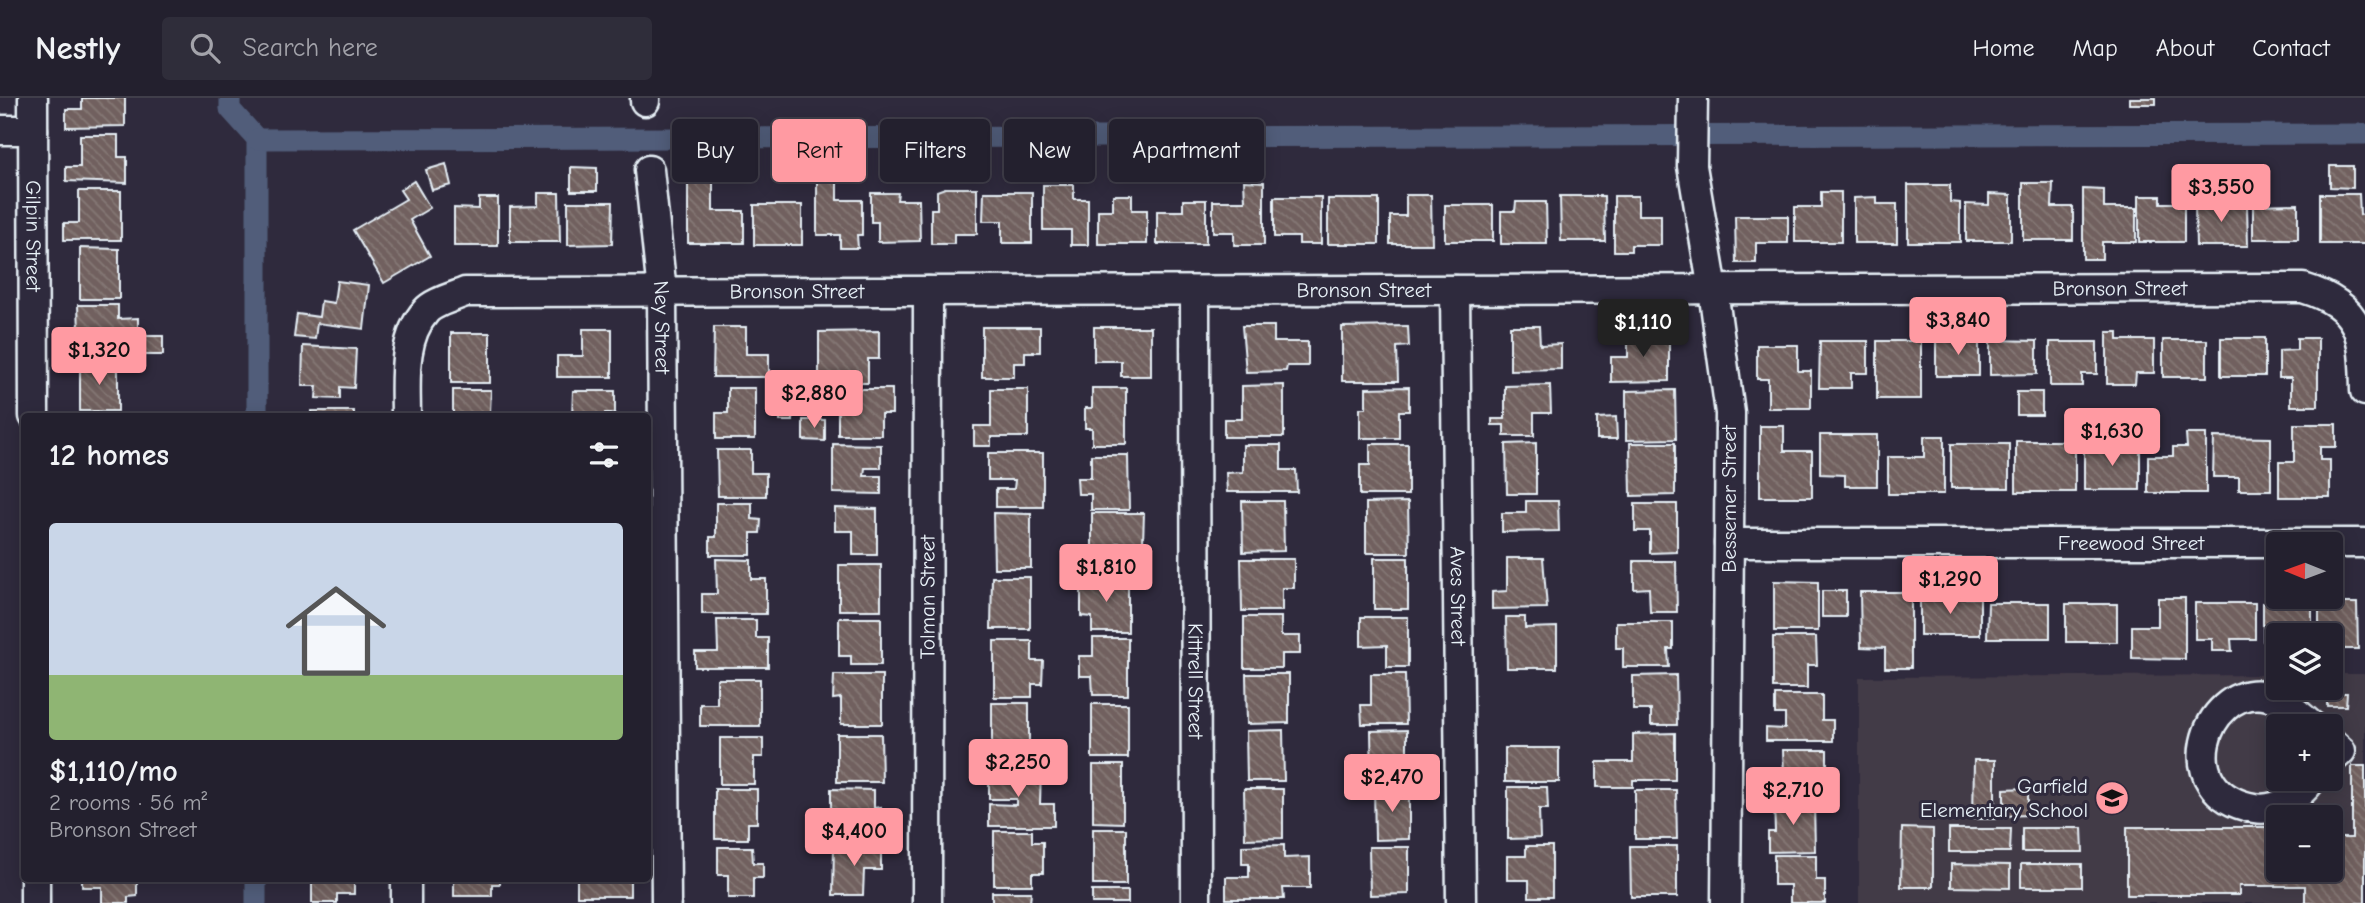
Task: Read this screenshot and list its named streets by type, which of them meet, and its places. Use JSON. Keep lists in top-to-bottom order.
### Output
{
  "streets": {
    "street": [
      "Gilpin Street",
      "Bronson Street",
      "Ney Street",
      "Bessemer Street",
      "Freewood Street",
      "Tolman Street",
      "Aves Street",
      "Kittrell Street"
    ]
  },
  "crossings": [
    ["Bronson Street", "Ney Street"],
    ["Bronson Street", "Bessemer Street"],
    ["Bronson Street", "Tolman Street"],
    ["Bronson Street", "Aves Street"],
    ["Bronson Street", "Kittrell Street"],
    ["Bessemer Street", "Freewood Street"]
  ],
  "places": {
    "school or university": ["Garfield Elementary School"]
  },
  "north": "left",
  "page": {
    "header": "Nestly",
    "search": "Search here",
    "nav": [
      "Home",
      "Map",
      "About",
      "Contact"
    ],
    "chip": [
      "Buy",
      "Rent",
      "Filters",
      "New",
      "Apartment"
    ],
    "price": [
      "$3,550",
      "$3,840",
      "$1,110",
      "$1,320",
      "$2,880",
      "$1,630",
      "$1,810",
      "$1,290",
      "$2,250",
      "$2,470",
      "$2,710",
      "$4,400"
    ],
    "heading": "12 homes",
    "list": [
      {
        "name": "$1,110/mo",
        "note": "2 rooms · 56 m² · Bronson Street"
      }
    ],
    "map_buttons": ["+", "−"]
  }
}
